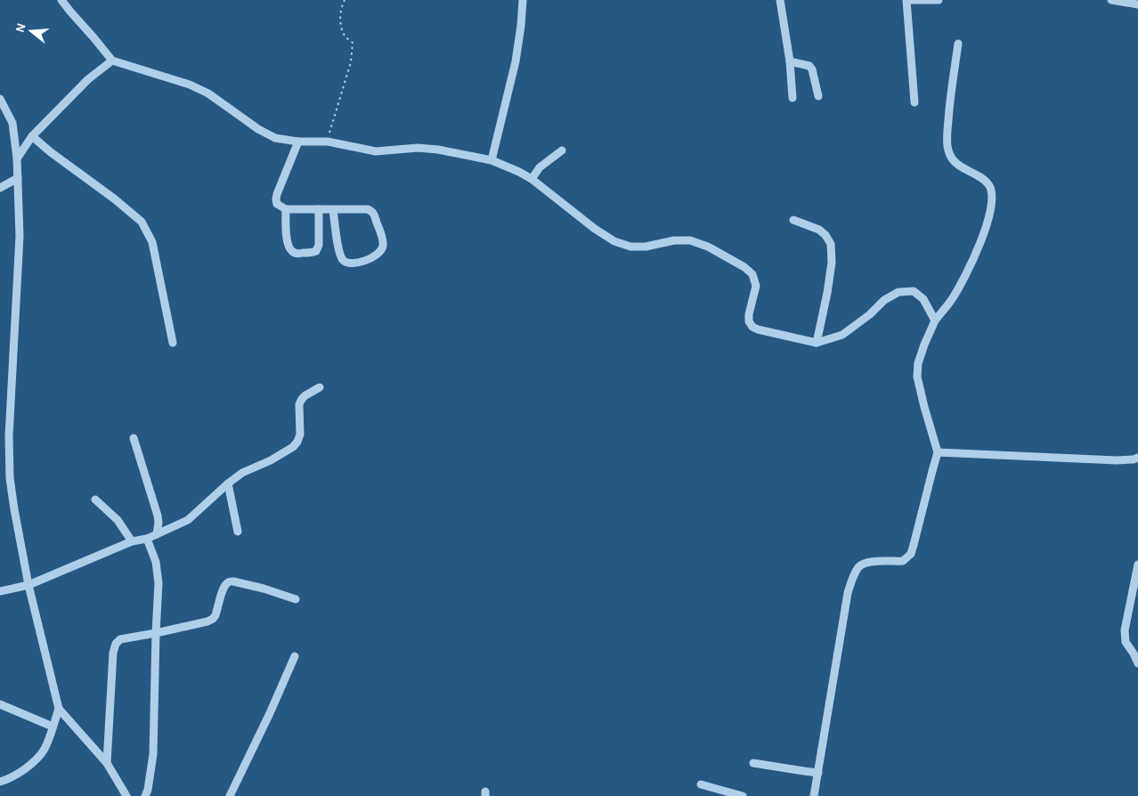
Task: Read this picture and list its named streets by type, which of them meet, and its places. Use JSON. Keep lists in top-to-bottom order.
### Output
{
  "north": "left"
}
